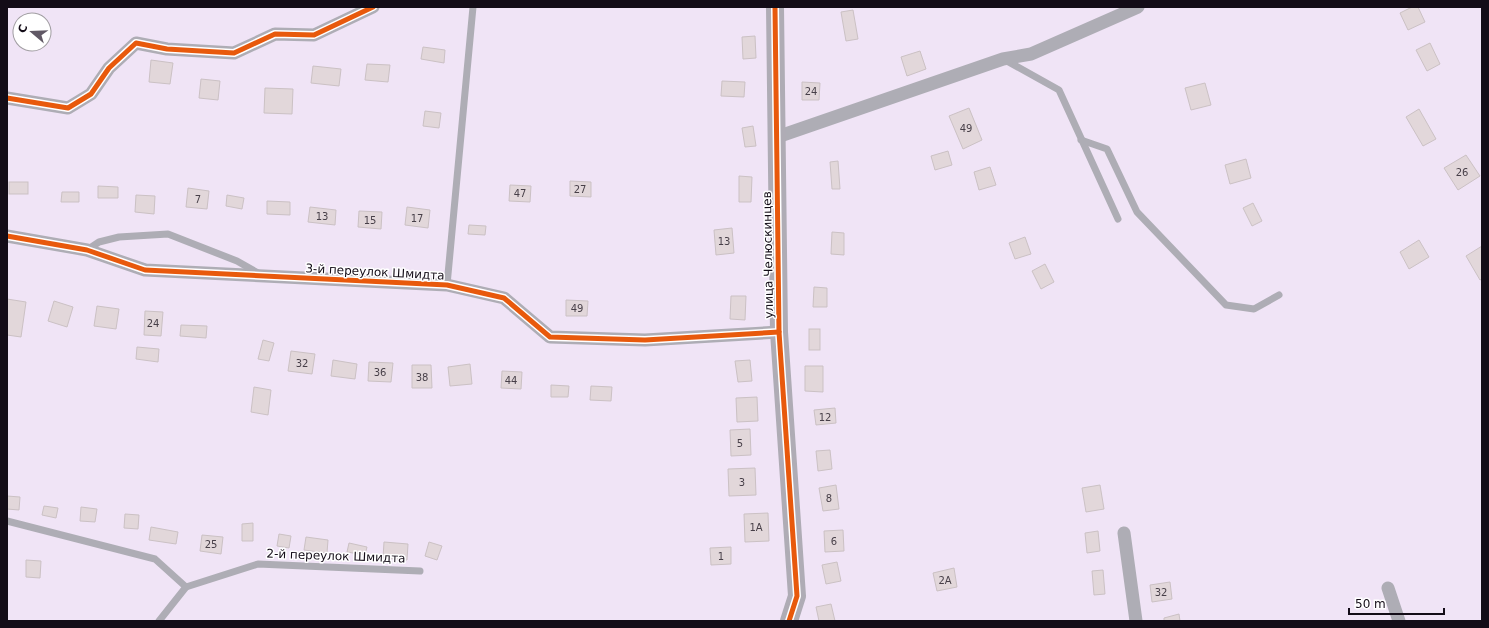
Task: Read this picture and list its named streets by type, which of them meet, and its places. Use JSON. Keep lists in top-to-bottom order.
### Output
{
  "streets": {
    "street": ["улица Челюскинцев", "3-й переулок Шмидта"],
    "lane": ["2-й переулок Шмидта"]
  },
  "crossings": [
    ["улица Челюскинцев", "3-й переулок Шмидта"]
  ],
  "house_numbers": [
    "24",
    "49",
    "26",
    "27",
    "47",
    "7",
    "13",
    "17",
    "15",
    "13",
    "49",
    "24",
    "32",
    "36",
    "38",
    "44",
    "12",
    "5",
    "3",
    "8",
    "1А",
    "6",
    "25",
    "1",
    "2А",
    "32"
  ],
  "scale_bar": "50 m",
  "north": "left"
}
